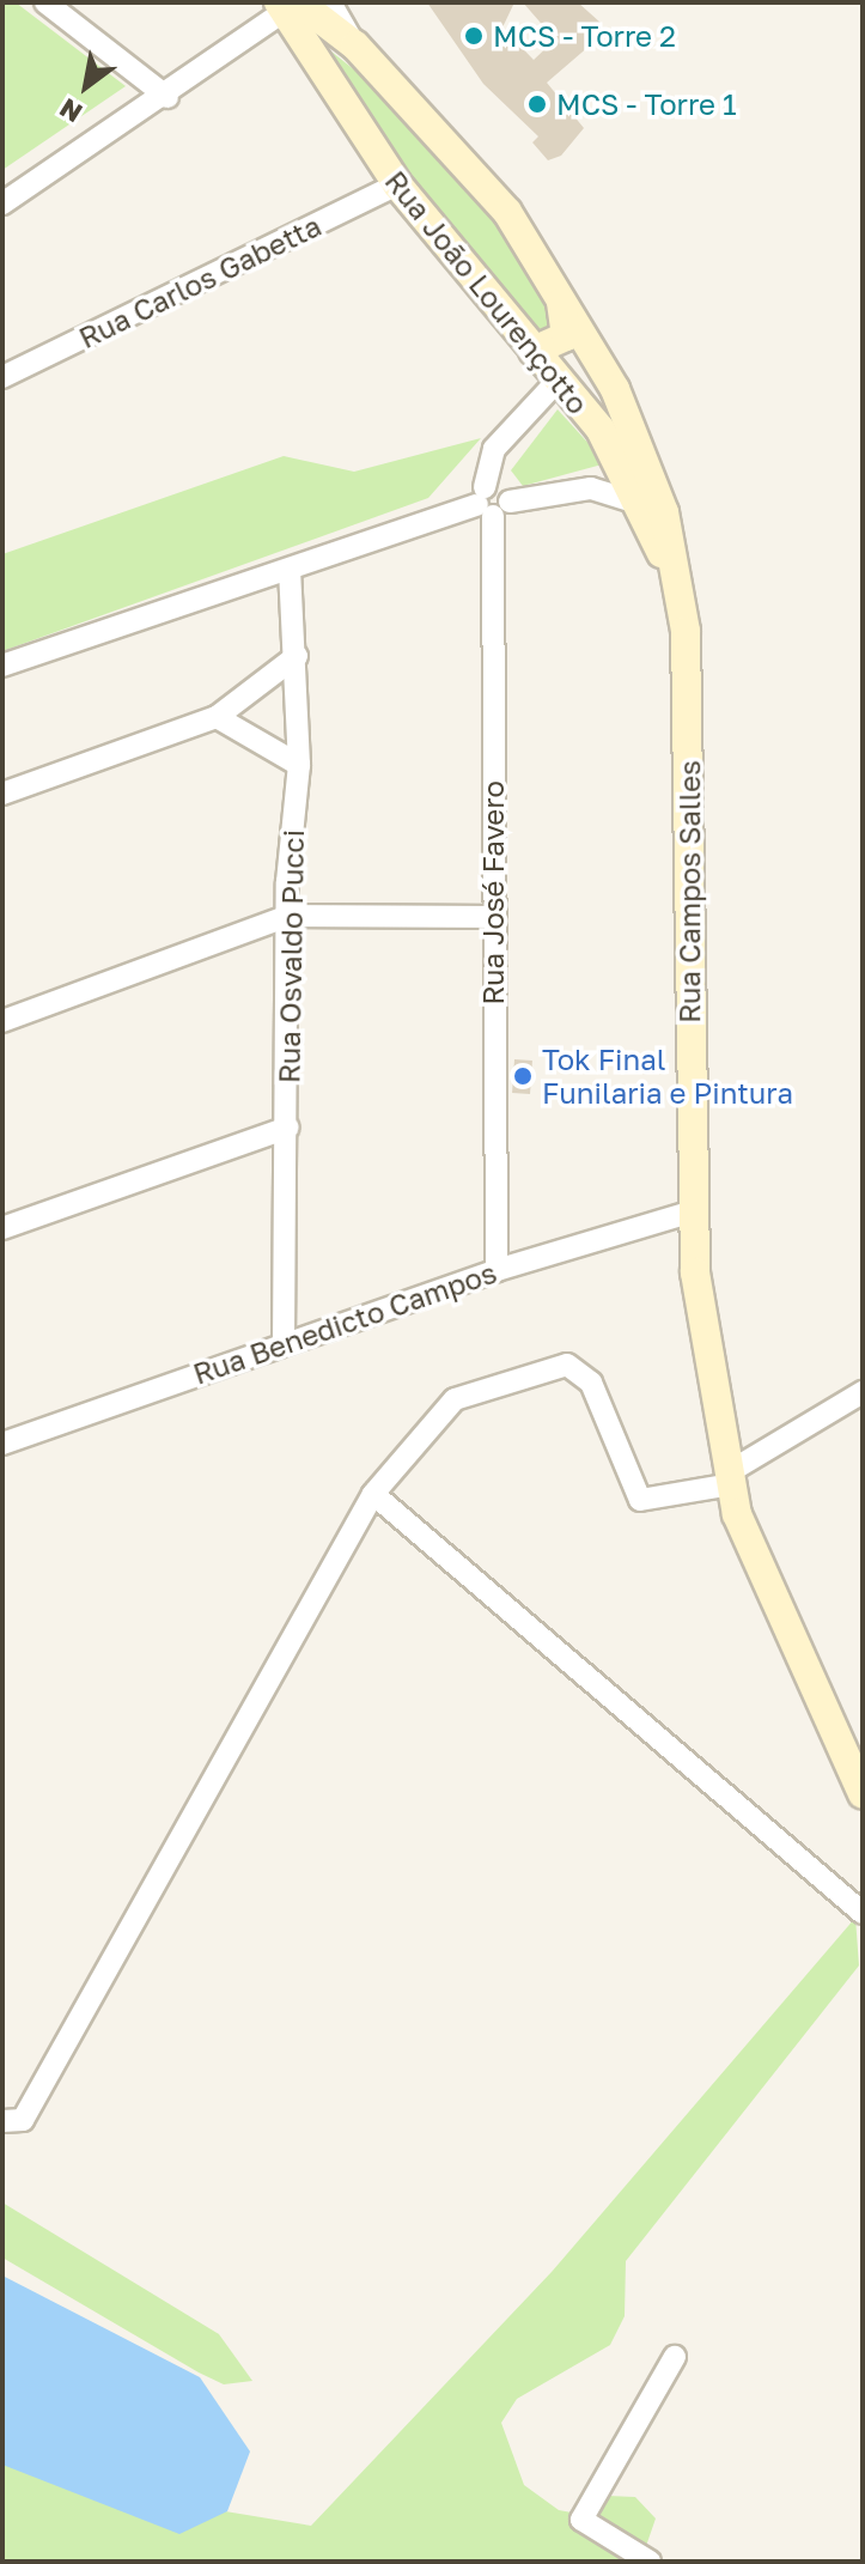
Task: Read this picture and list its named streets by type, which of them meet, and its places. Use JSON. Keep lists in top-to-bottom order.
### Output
{
  "streets": {
    "main road": ["Rua João Lourençotto", "Rua Campos Salles"],
    "street": [
      "Rua Carlos Gabetta",
      "Rua José Favero",
      "Rua Osvaldo Pucci",
      "Rua Benedicto Campos"
    ]
  },
  "crossings": [
    ["Rua Carlos Gabetta", "Rua João Lourençotto"],
    ["Rua João Lourençotto", "Rua Campos Salles"],
    ["Rua João Lourençotto", "Rua José Favero"],
    ["Rua Campos Salles", "Rua Benedicto Campos"],
    ["Rua José Favero", "Rua Benedicto Campos"],
    ["Rua Osvaldo Pucci", "Rua Benedicto Campos"]
  ],
  "places": ["MCS - Torre 2", "MCS - Torre 1", "Tok Final Funilaria e Pintura"],
  "north": "bottom left"
}
